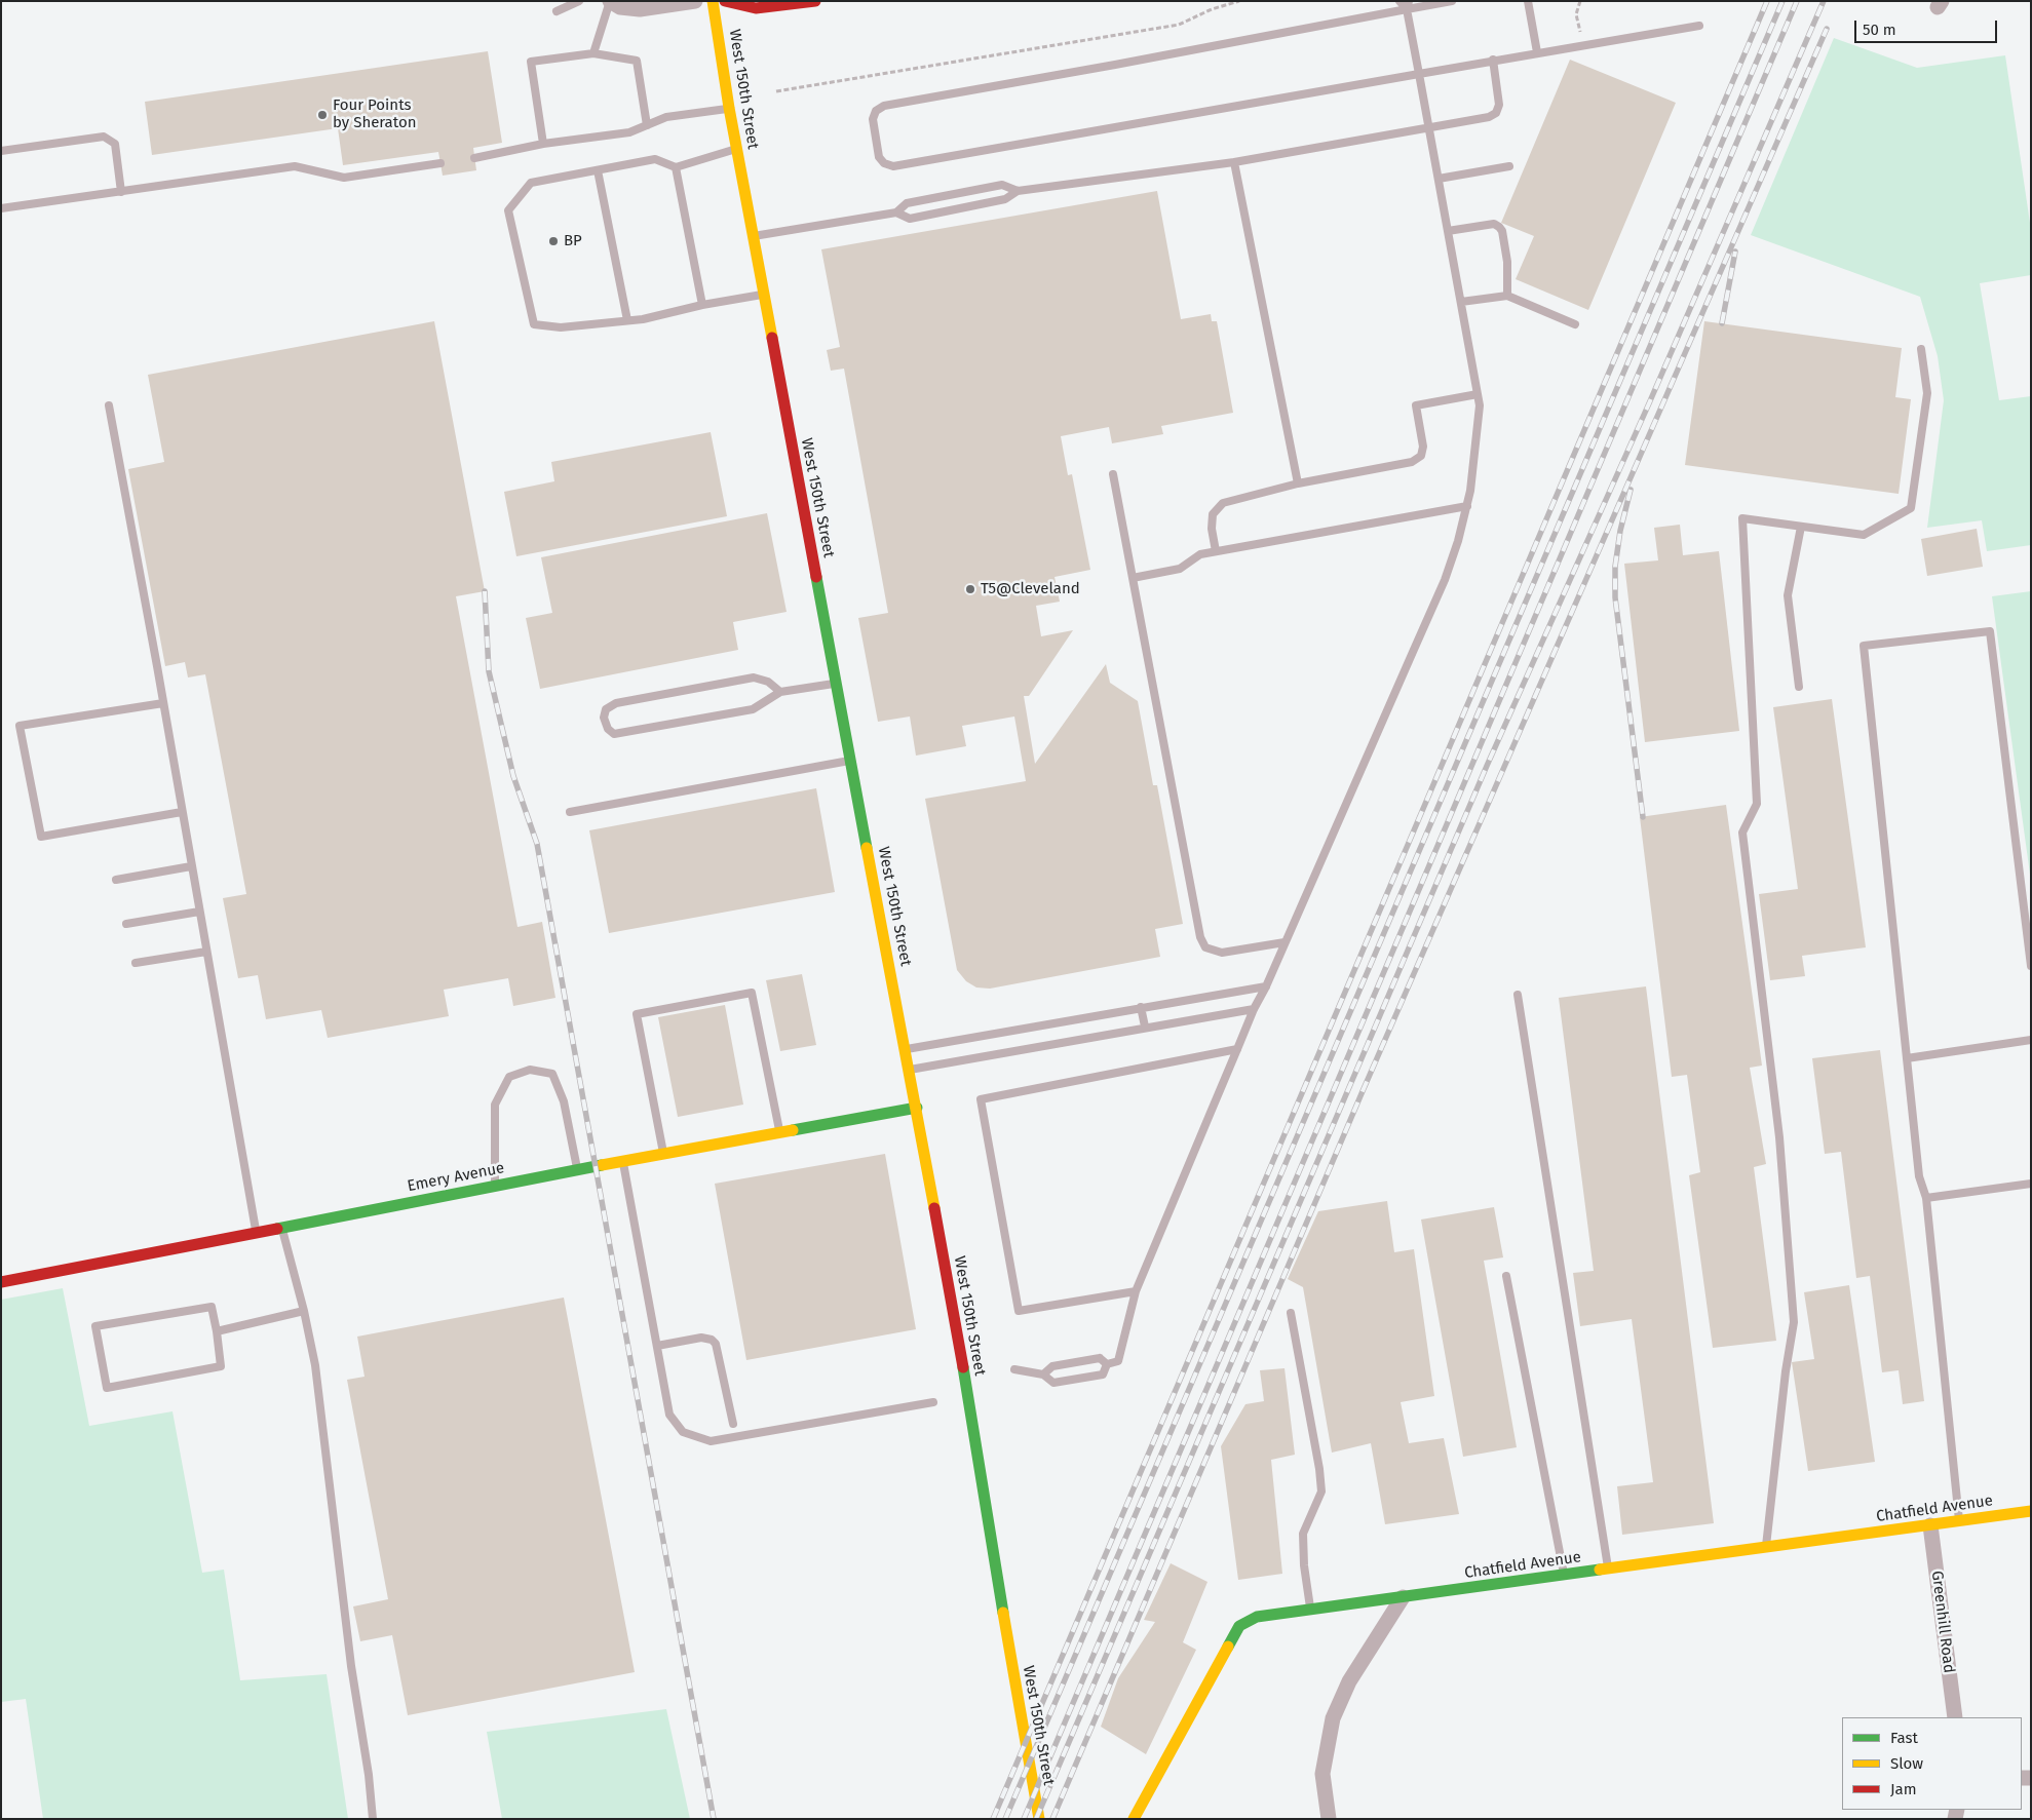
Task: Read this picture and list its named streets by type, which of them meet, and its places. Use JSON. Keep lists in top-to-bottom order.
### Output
{
  "streets": {
    "street": [
      "West 150th Street",
      "Emery Avenue",
      "Chatfield Avenue",
      "Greenhill Road"
    ]
  },
  "crossings": [
    ["West 150th Street", "Emery Avenue"],
    ["Chatfield Avenue", "Greenhill Road"]
  ],
  "places": ["Four Points by Sheraton", "BP", "T5@Cleveland"],
  "legend": ["Fast", "Slow", "Jam"],
  "scale_bar": "50 m"
}
